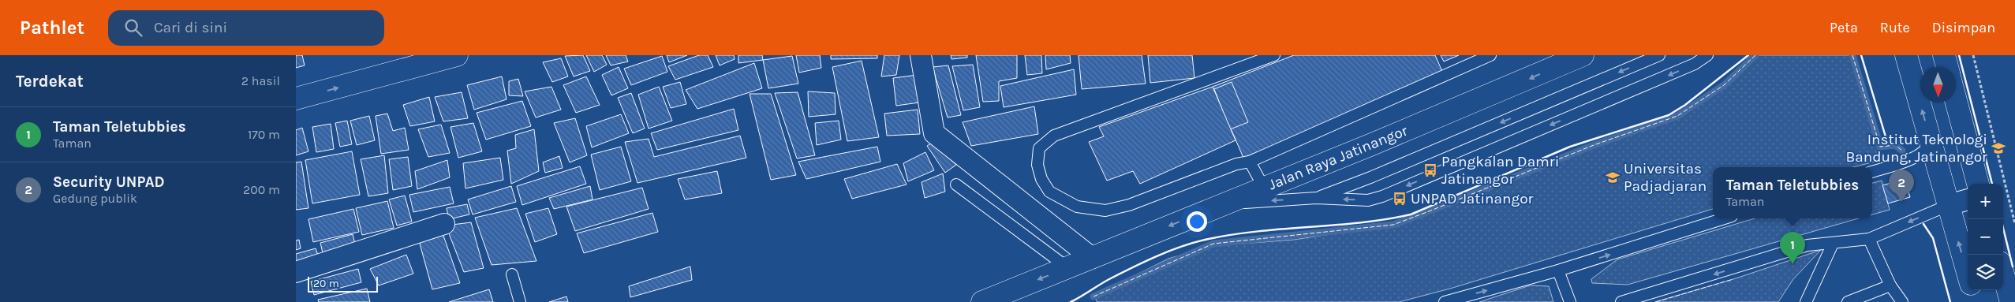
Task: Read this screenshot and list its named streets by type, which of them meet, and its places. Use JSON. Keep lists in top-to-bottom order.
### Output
{
  "streets": {
    "main road": ["Jalan Raya Jatinangor"]
  },
  "one_way": ["Jalan Raya Jatinangor"],
  "places": {
    "school or university": ["Institut Teknologi Bandung, Jatinangor", "Universitas Padjadjaran"],
    "bus stop": ["Pangkalan Damri Jatinangor", "UNPAD Jatinangor"]
  },
  "scale_bar": "20 m",
  "north": "bottom",
  "page": {
    "header": "Pathlet",
    "search": "Cari di sini",
    "nav": ["Peta", "Rute", "Disimpan"],
    "heading": ["Terdekat", "2 hasil"],
    "list": [
      {
        "mark": "1",
        "name": "Taman Teletubbies",
        "note": "Taman",
        "value": "170 m"
      },
      {
        "mark": "2",
        "name": "Security UNPAD",
        "note": "Gedung publik",
        "value": "200 m"
      }
    ],
    "popup": ["Taman Teletubbies", "Taman"],
    "pins": ["2", "1"],
    "map_buttons": ["+", "−"],
    "scale": "20 m"
  }
}
